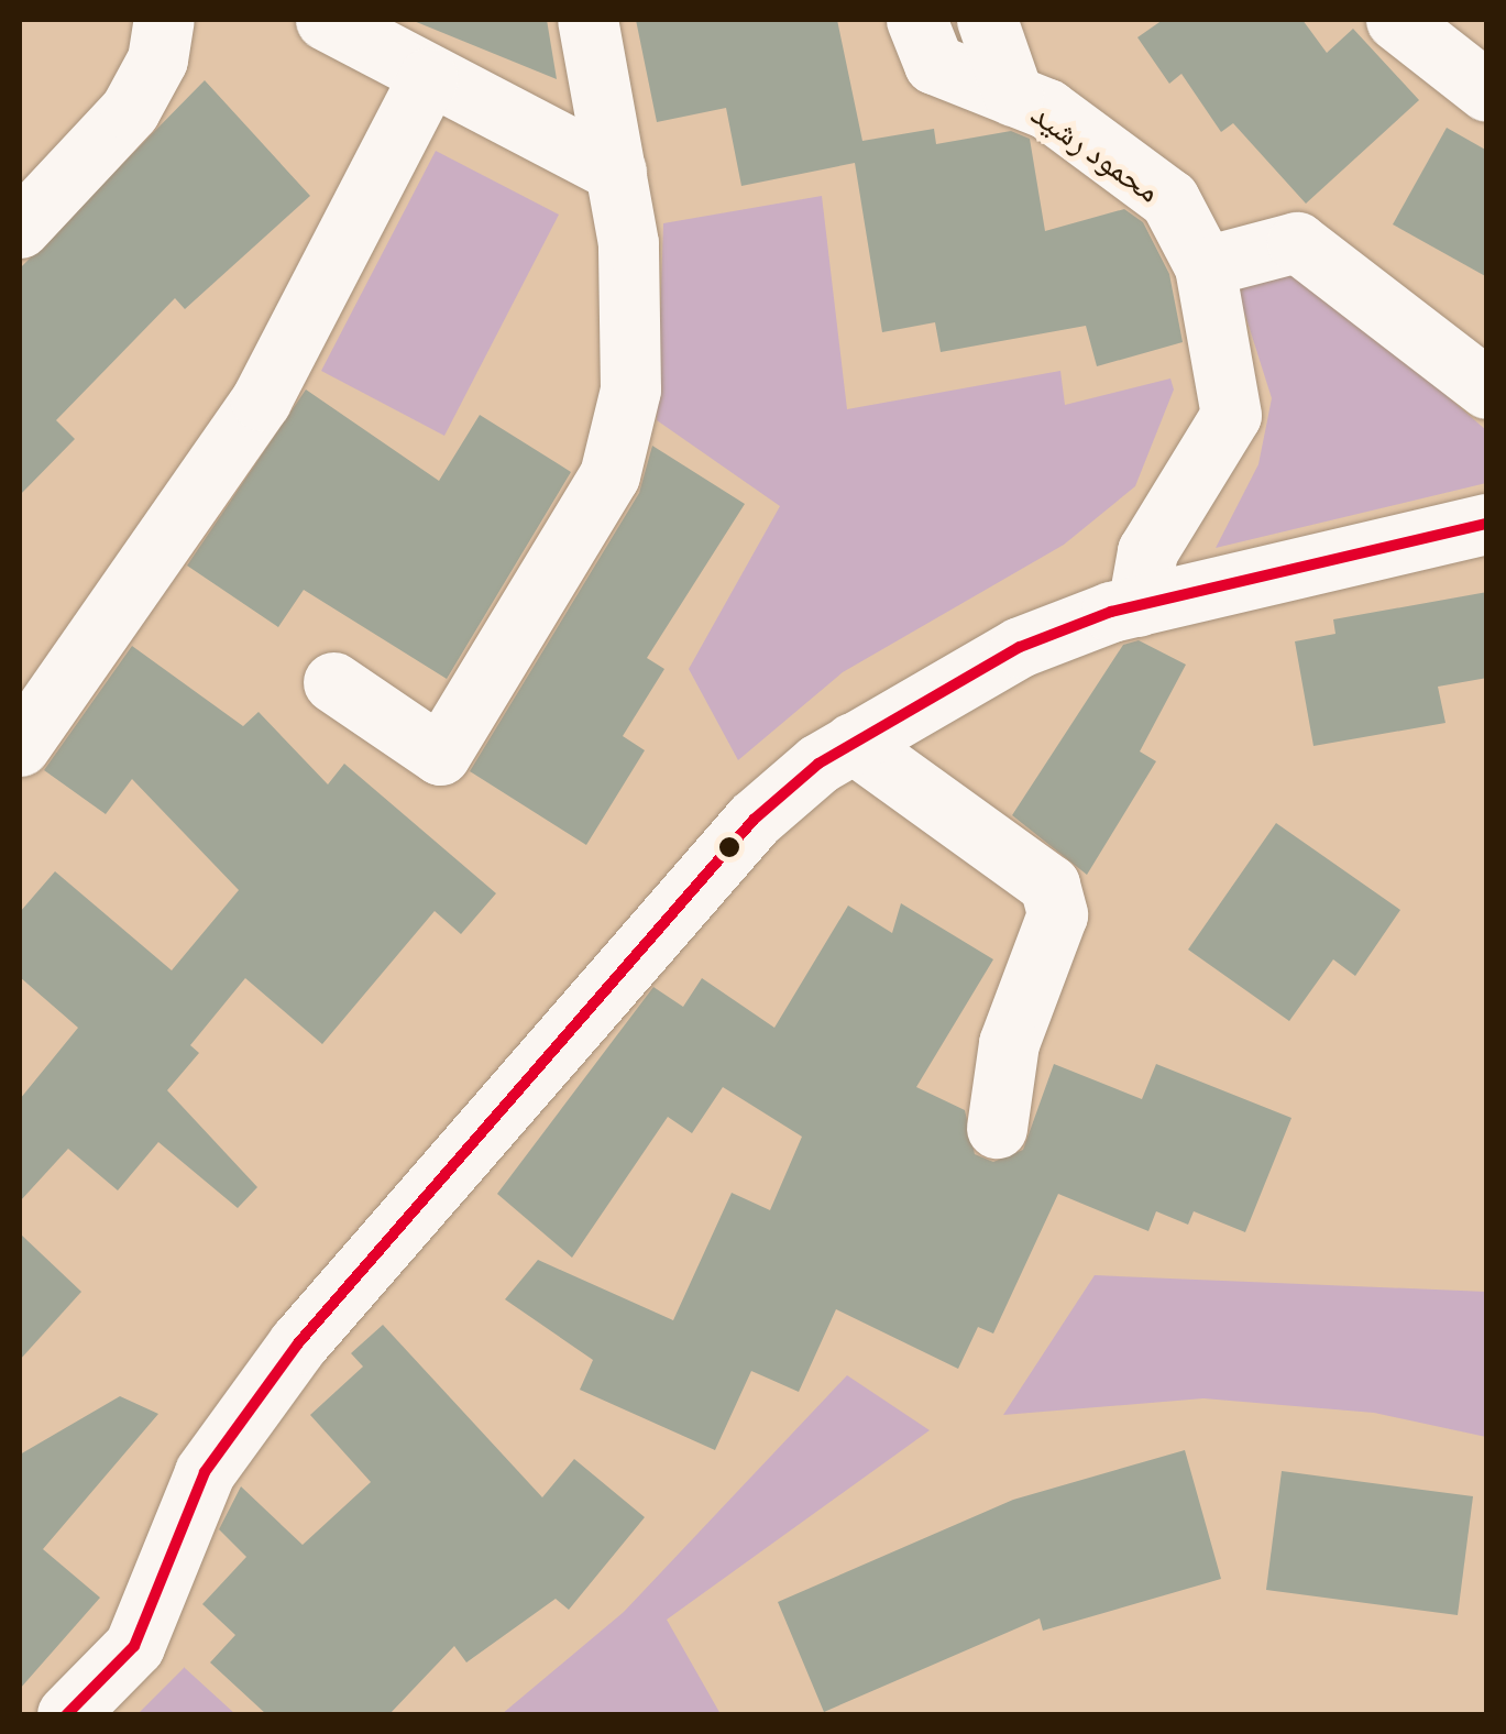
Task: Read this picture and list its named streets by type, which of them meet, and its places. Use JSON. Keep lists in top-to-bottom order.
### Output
{
  "streets": {
    "street": ["محمود رشيد"]
  }
}
